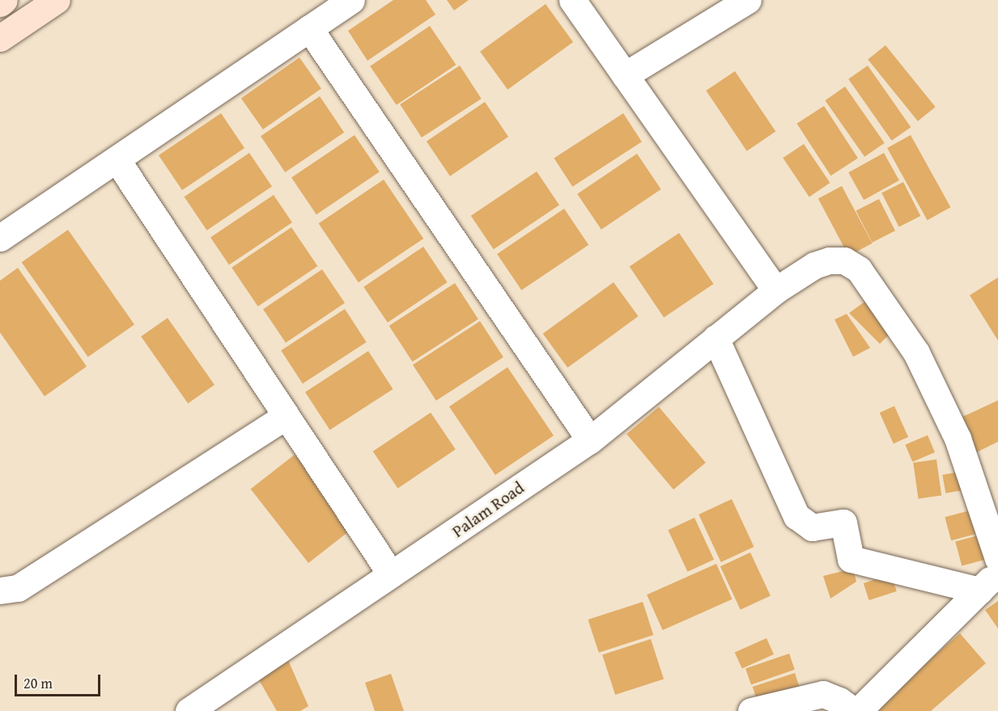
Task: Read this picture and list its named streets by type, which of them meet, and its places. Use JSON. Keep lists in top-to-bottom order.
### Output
{
  "streets": {
    "street": ["Palam Road"]
  },
  "scale_bar": "20 m"
}
